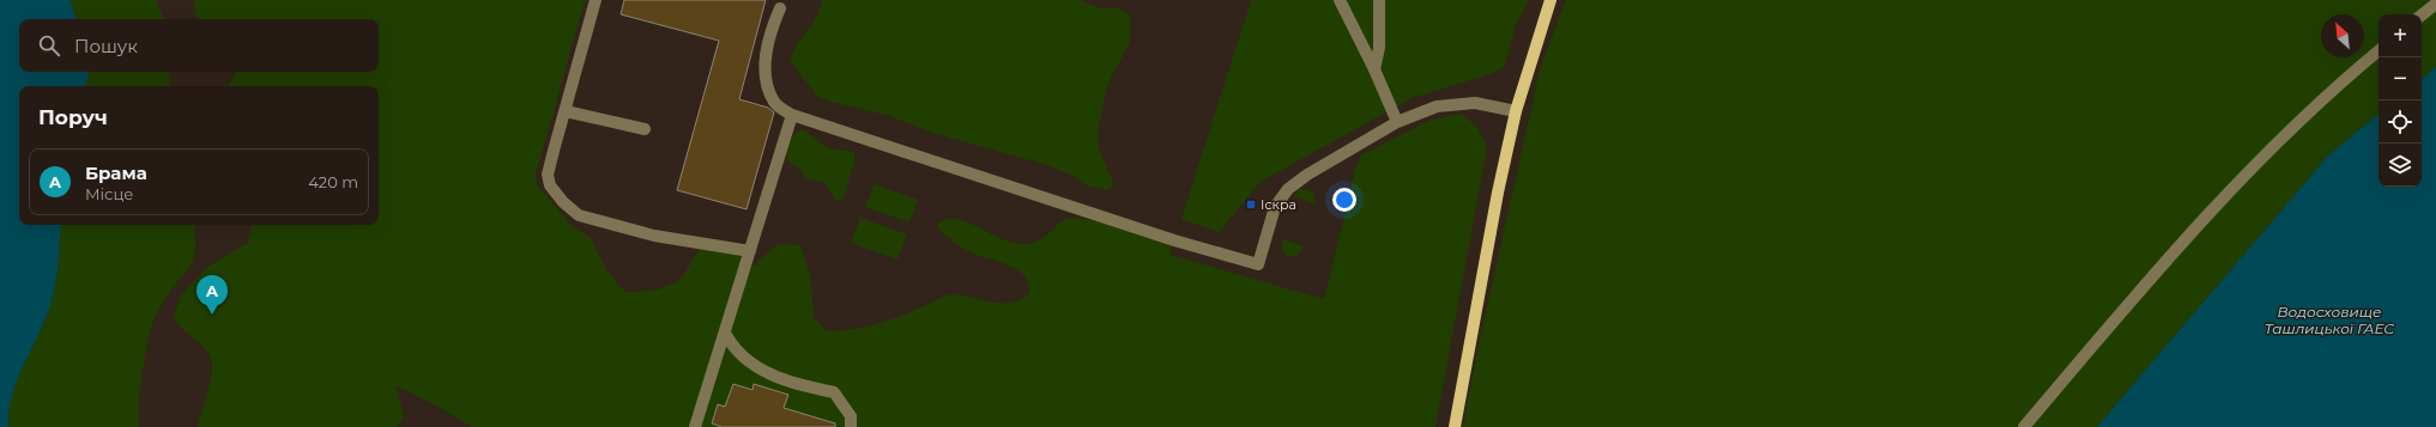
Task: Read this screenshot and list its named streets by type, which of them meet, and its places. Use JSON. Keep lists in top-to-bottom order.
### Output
{
  "water": ["Водосховище Ташлицької ГАЕС"],
  "places": {
    "transit": ["Іскра"]
  },
  "north": "top left",
  "page": {
    "map_buttons": ["+", "−"],
    "search": "Пошук",
    "heading": "Поруч",
    "list": [
      {
        "mark": "A",
        "name": "Брама",
        "note": "Місце",
        "value": "420 m"
      }
    ],
    "pins": "A"
  }
}
